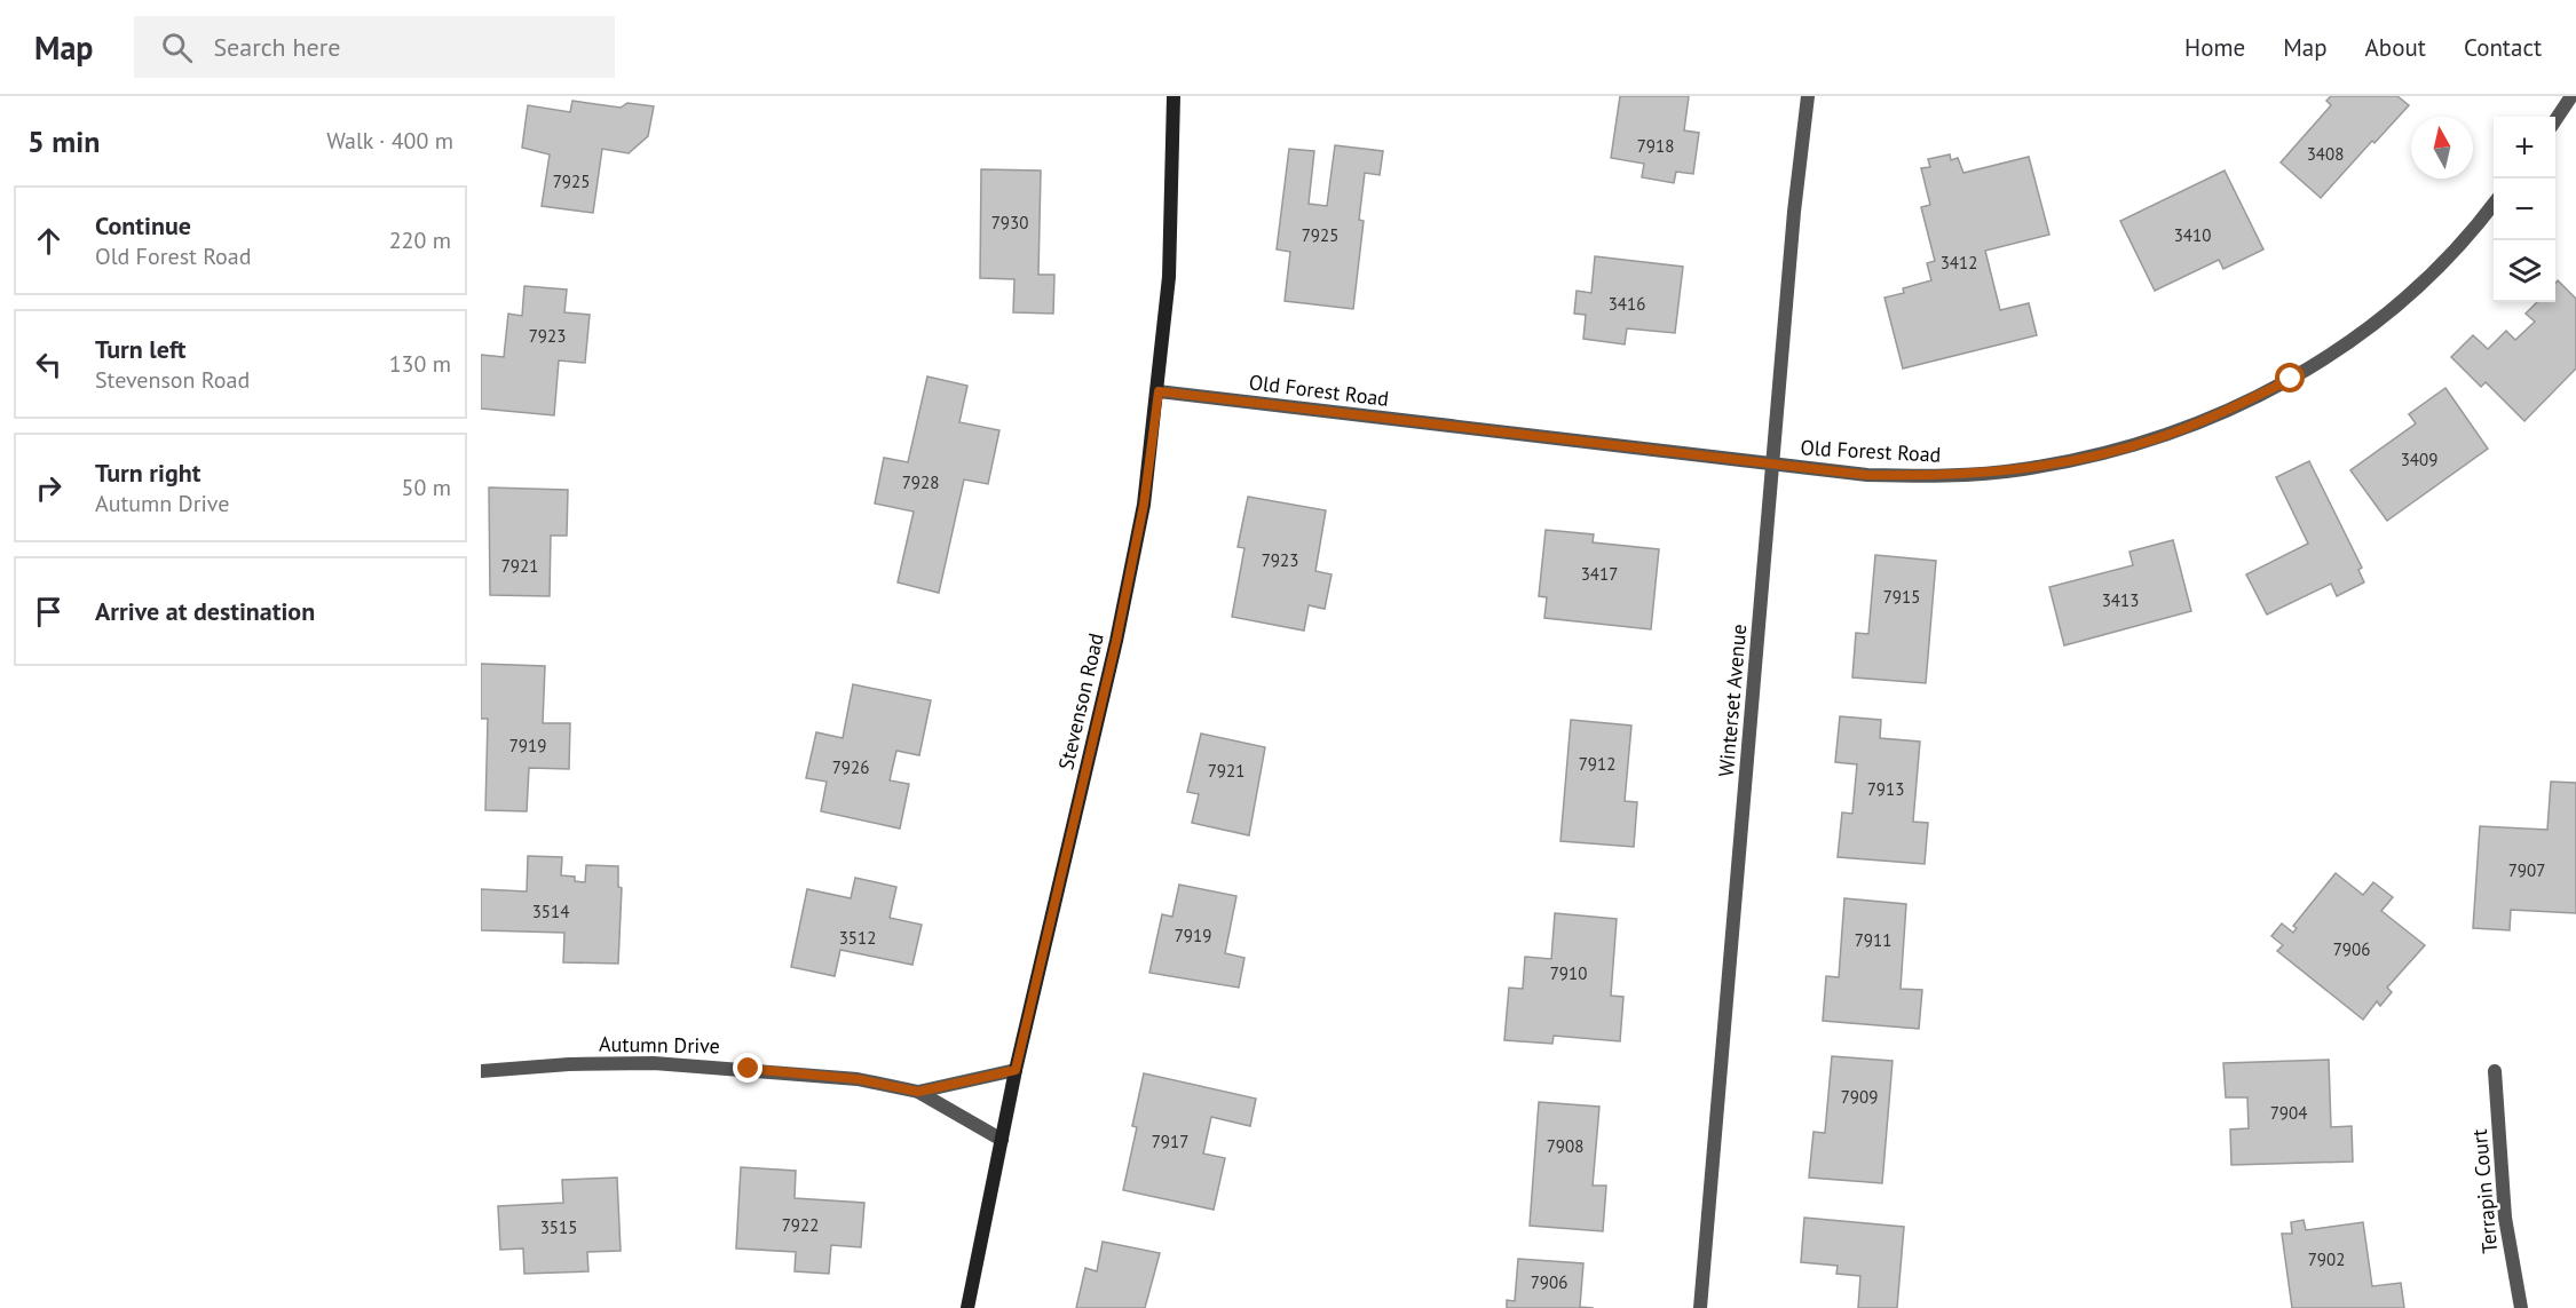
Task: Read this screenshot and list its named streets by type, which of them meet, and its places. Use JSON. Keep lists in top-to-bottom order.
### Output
{
  "streets": {
    "main road": ["Stevenson Road"],
    "street": [
      "Old Forest Road",
      "Winterset Avenue",
      "Autumn Drive",
      "Terrapin Court"
    ]
  },
  "crossings": [
    ["Old Forest Road", "Winterset Avenue"],
    ["Old Forest Road", "Stevenson Road"],
    ["Stevenson Road", "Autumn Drive"]
  ],
  "house_numbers": [
    "7918",
    "3408",
    "7925",
    "7930",
    "7925",
    "3410",
    "3412",
    "3416",
    "7923",
    "3409",
    "7928",
    "7923",
    "7921",
    "3417",
    "7915",
    "3413",
    "7919",
    "7912",
    "7926",
    "7921",
    "7913",
    "7907",
    "3514",
    "7919",
    "3512",
    "7911",
    "7906",
    "7910",
    "7909",
    "7904",
    "7917",
    "7908",
    "7922",
    "3515",
    "7902",
    "7906"
  ],
  "north": "top",
  "page": {
    "header": "Map",
    "search": "Search here",
    "nav": [
      "Home",
      "Map",
      "About",
      "Contact"
    ],
    "heading": ["5 min", "Walk · 400 m"],
    "map_buttons": ["+", "−"],
    "list": [
      ["Continue", "Old Forest Road", "220 m"],
      ["Turn left", "Stevenson Road", "130 m"],
      ["Turn right", "Autumn Drive", "50 m"],
      "Arrive at destination"
    ]
  }
}
